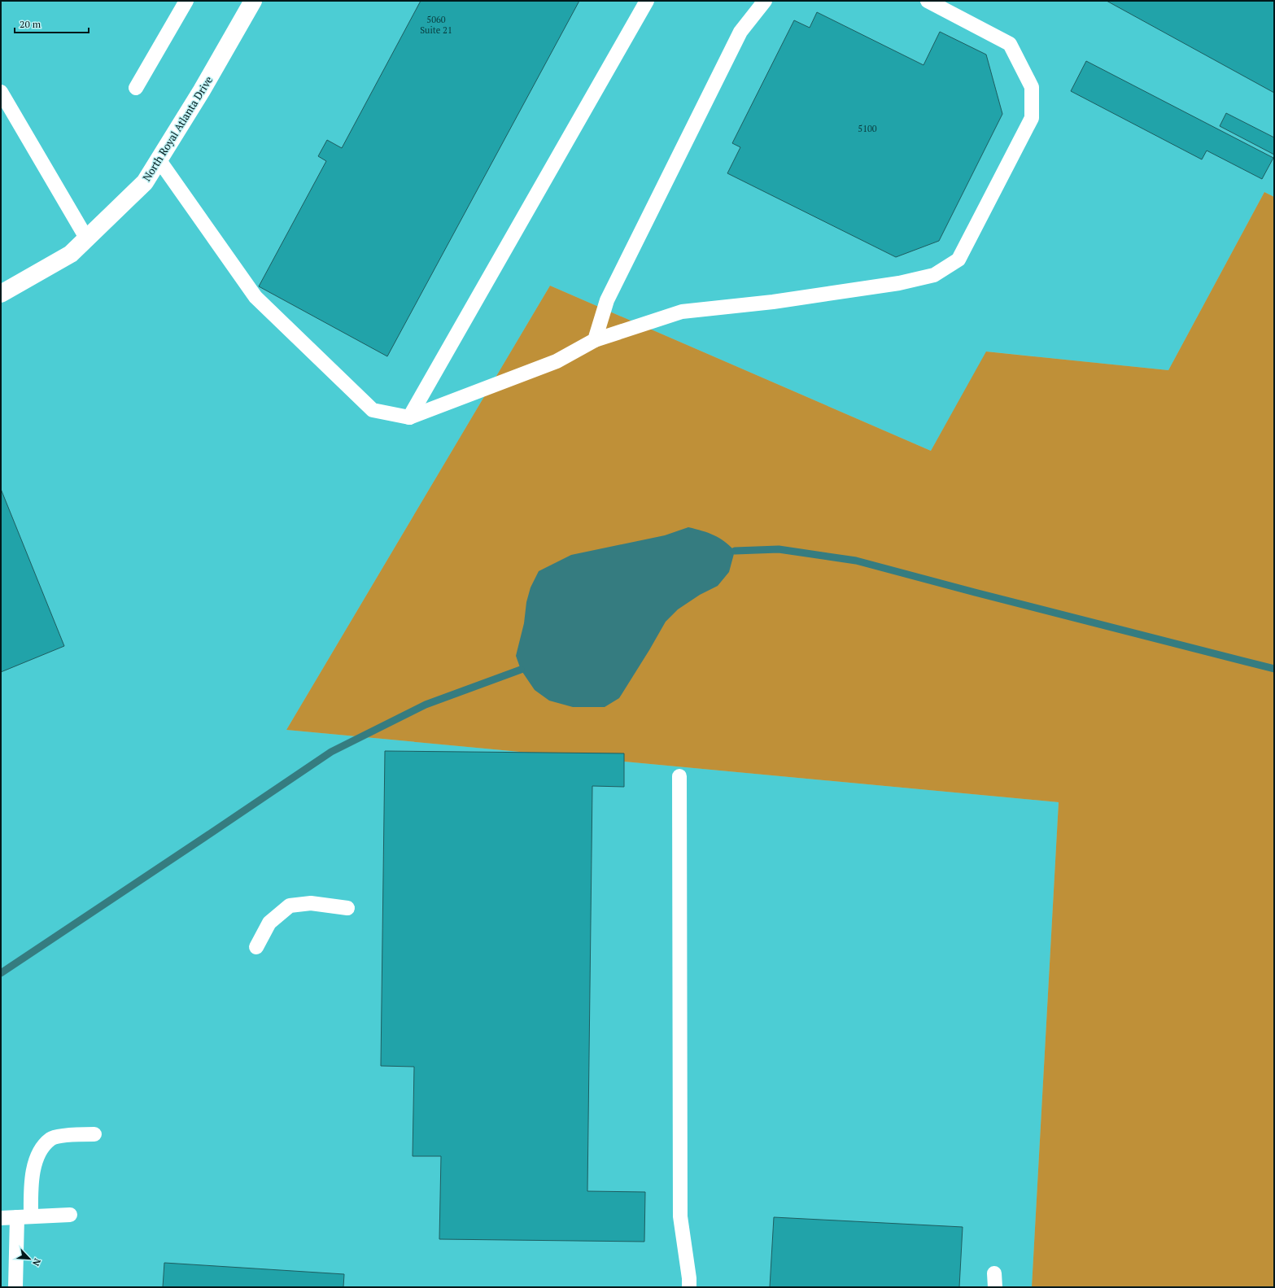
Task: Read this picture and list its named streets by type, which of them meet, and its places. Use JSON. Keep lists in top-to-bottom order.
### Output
{
  "streets": {
    "street": ["North Royal Atlanta Drive"]
  },
  "house_numbers": ["5060 Suite 21", "5100"],
  "scale_bar": "20 m",
  "north": "bottom right"
}
